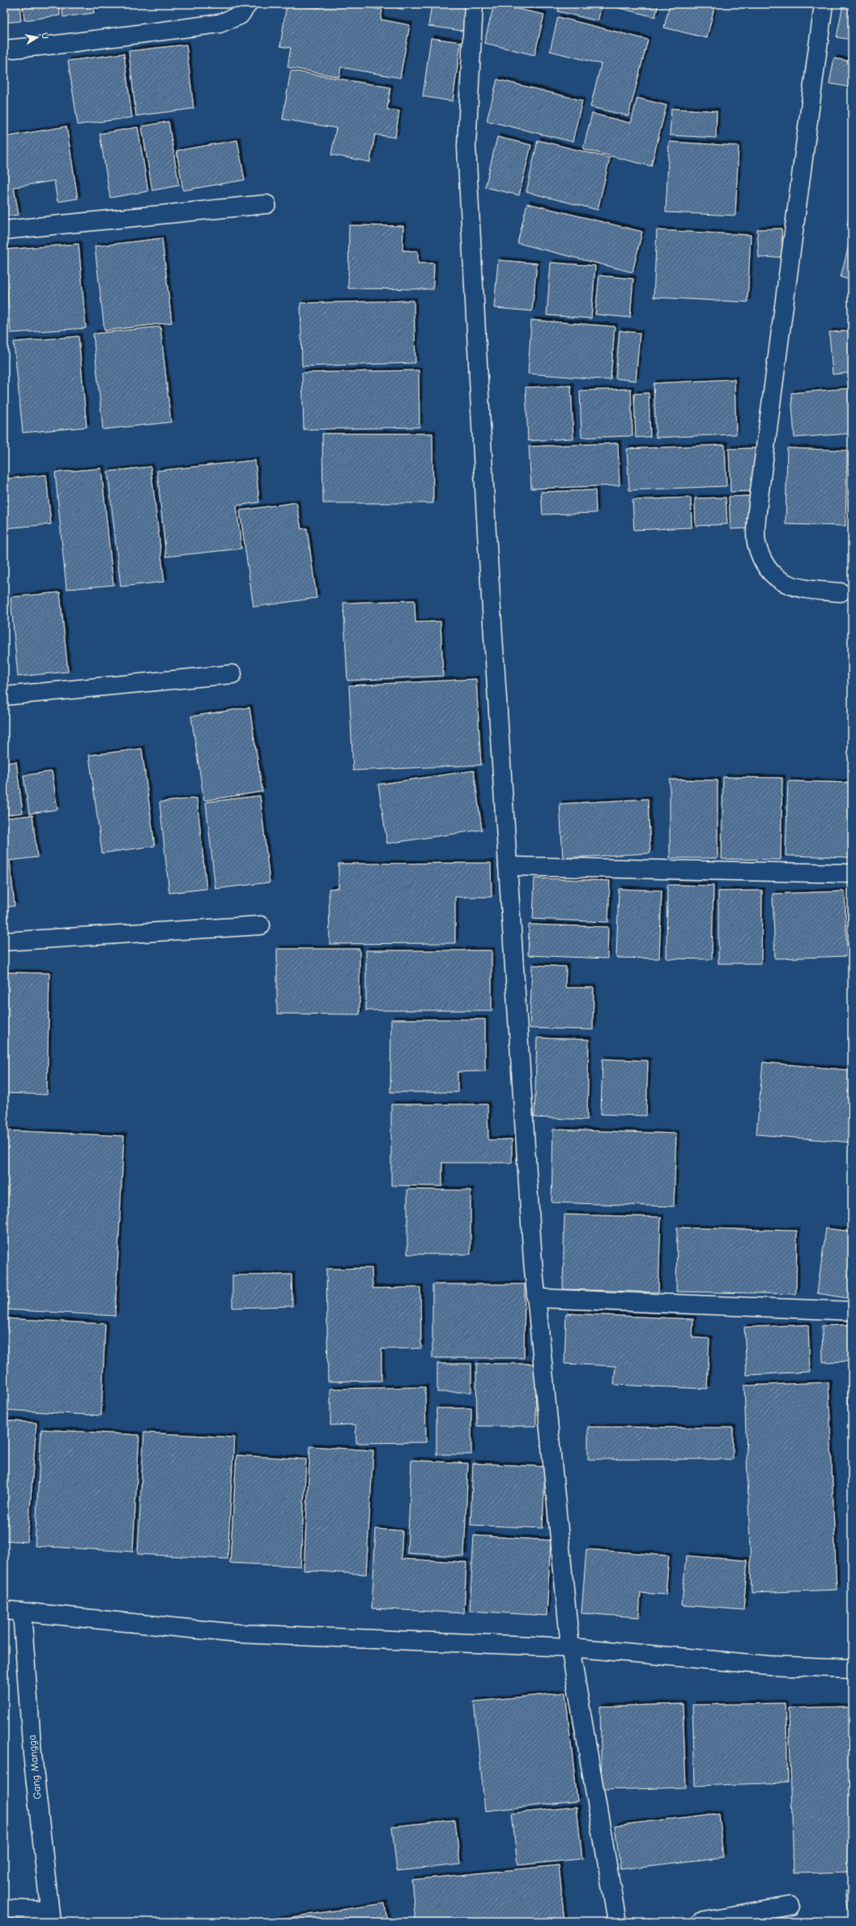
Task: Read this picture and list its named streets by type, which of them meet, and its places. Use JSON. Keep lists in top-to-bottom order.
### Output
{
  "streets": {
    "street": ["Gang Mangga"]
  },
  "north": "right"
}
